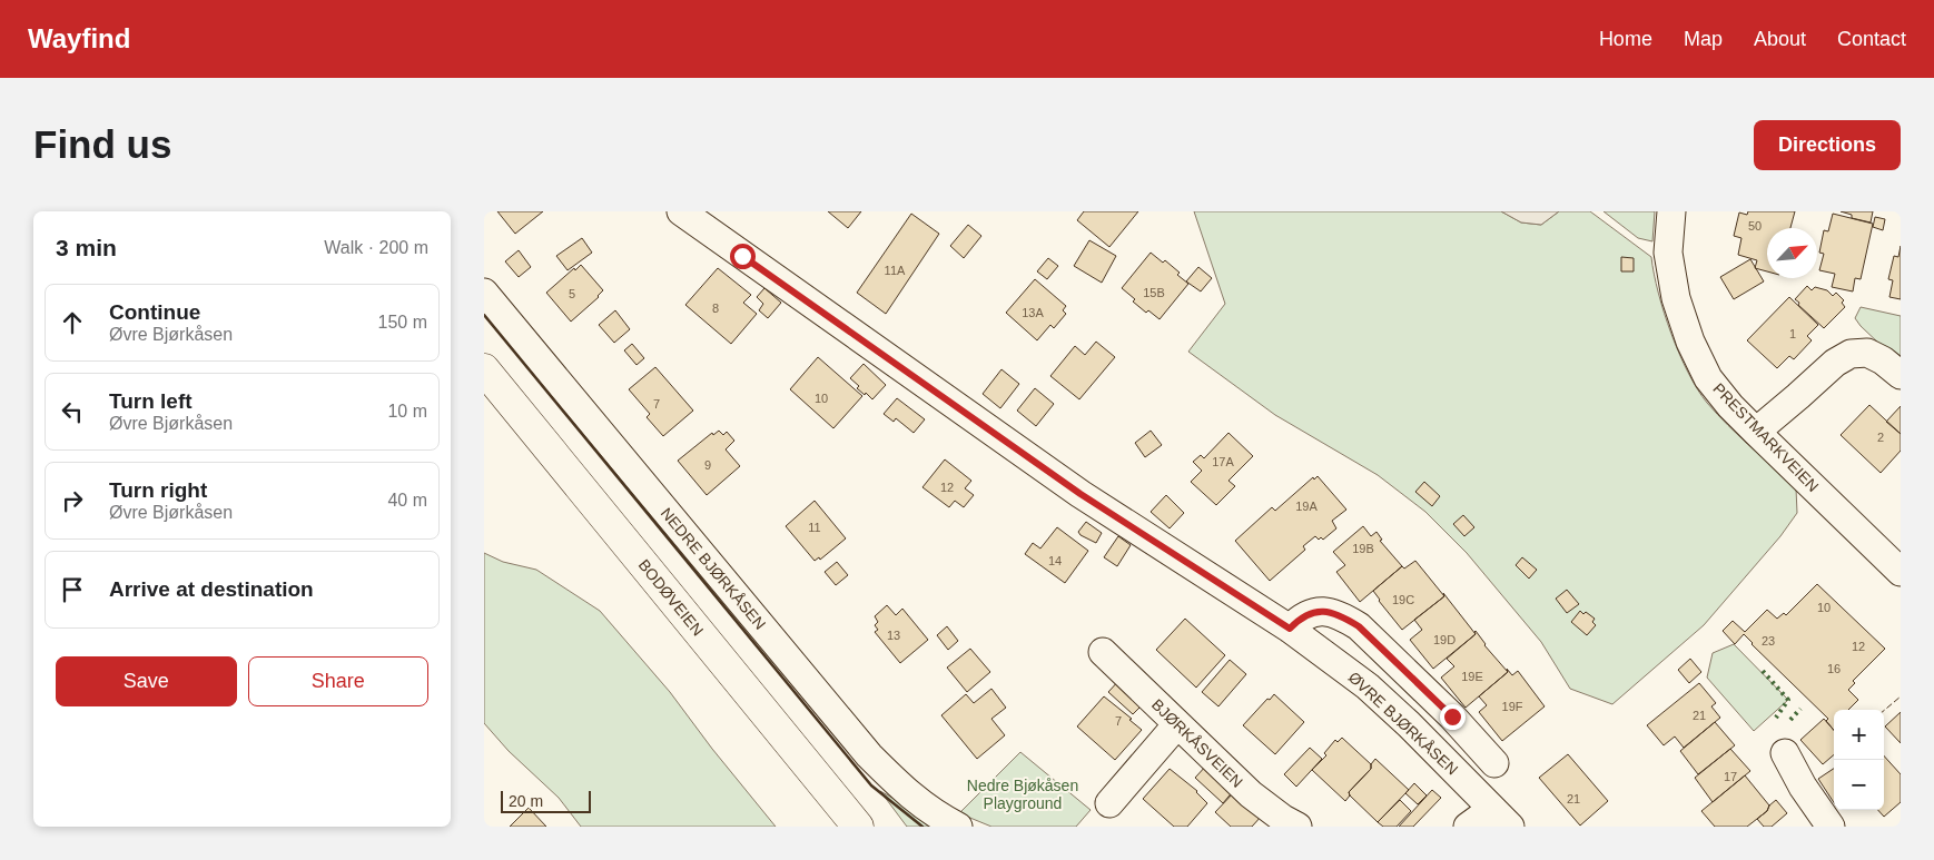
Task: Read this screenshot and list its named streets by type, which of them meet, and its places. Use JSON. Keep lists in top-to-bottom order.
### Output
{
  "streets": {
    "main road": ["BODØVEIEN"],
    "street": [
      "PRESTMARKVEIEN",
      "NEDRE BJØRKÅSEN",
      "ØVRE BJØRKÅSEN",
      "BJØRKÅSVEIEN"
    ]
  },
  "parks": ["Nedre Bjøkåsen Playground"],
  "house_numbers": [
    "50",
    "11A",
    "15B",
    "5",
    "8",
    "13A",
    "1",
    "10",
    "7",
    "2",
    "17A",
    "9",
    "12",
    "19A",
    "11",
    "19B",
    "14",
    "19C",
    "10",
    "13",
    "19D",
    "23",
    "12",
    "16",
    "19E",
    "19F",
    "21",
    "7",
    "17",
    "21"
  ],
  "scale_bar": "20 m",
  "north": "top right",
  "page": {
    "header": "Wayfind",
    "nav": [
      "Home",
      "Map",
      "About",
      "Contact"
    ],
    "buttons": [
      "Directions",
      ["Save", "Share"]
    ],
    "title": "Find us",
    "heading": ["3 min", "Walk · 200 m"],
    "list": [
      ["Continue", "Øvre Bjørkåsen", "150 m"],
      ["Turn left", "Øvre Bjørkåsen", "10 m"],
      ["Turn right", "Øvre Bjørkåsen", "40 m"],
      "Arrive at destination"
    ],
    "map_buttons": ["+", "−"],
    "scale": "20 m"
  }
}
